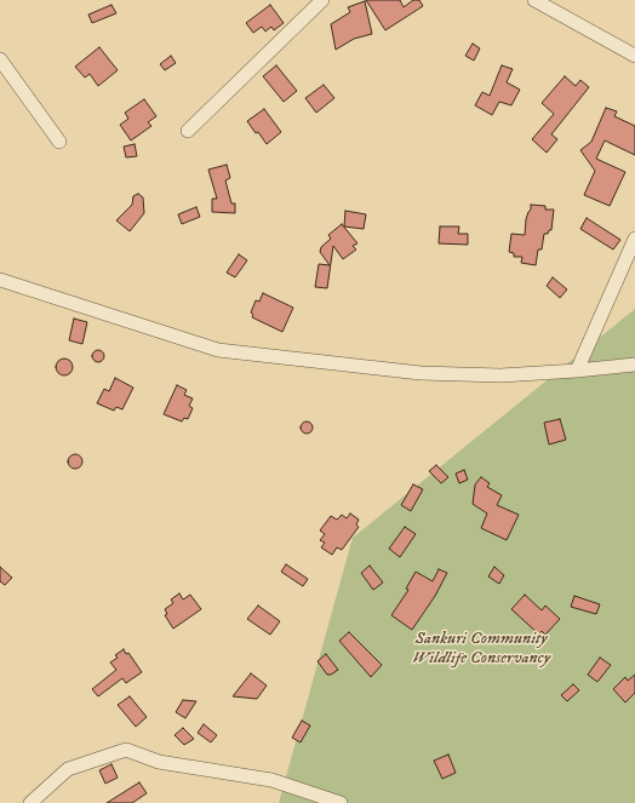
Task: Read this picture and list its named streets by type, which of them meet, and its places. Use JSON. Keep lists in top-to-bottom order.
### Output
{
  "parks": ["Sankuri Community Wildlife Conservancy"]
}
